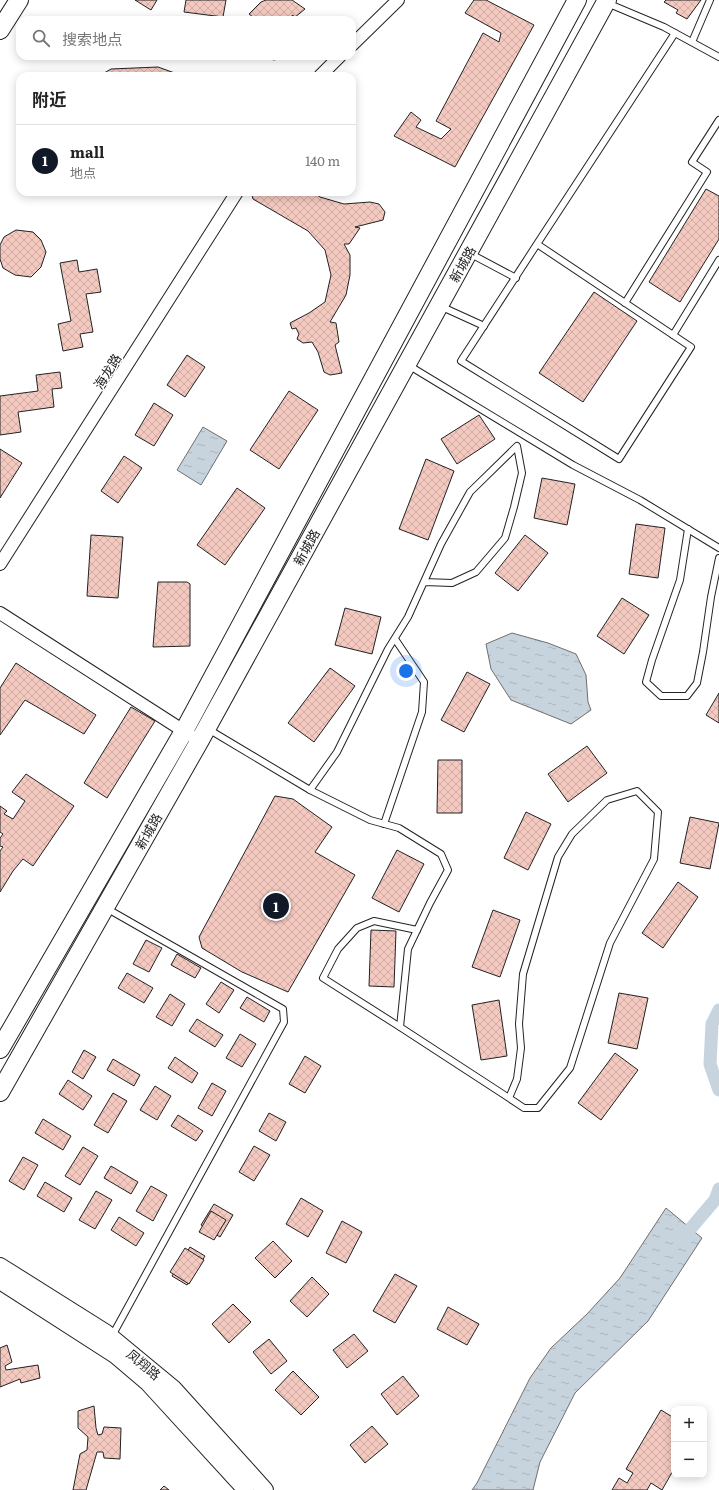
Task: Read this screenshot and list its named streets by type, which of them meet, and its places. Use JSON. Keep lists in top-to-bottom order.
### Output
{
  "streets": {
    "main road": ["新城路"],
    "street": ["海龙路", "凤翔路"]
  },
  "page": {
    "search": "搜索地点",
    "heading": "附近",
    "list": [
      {
        "mark": "1",
        "name": "mall",
        "note": "地点",
        "value": "140 m"
      }
    ],
    "pins": "1",
    "map_buttons": ["+", "−"]
  }
}
